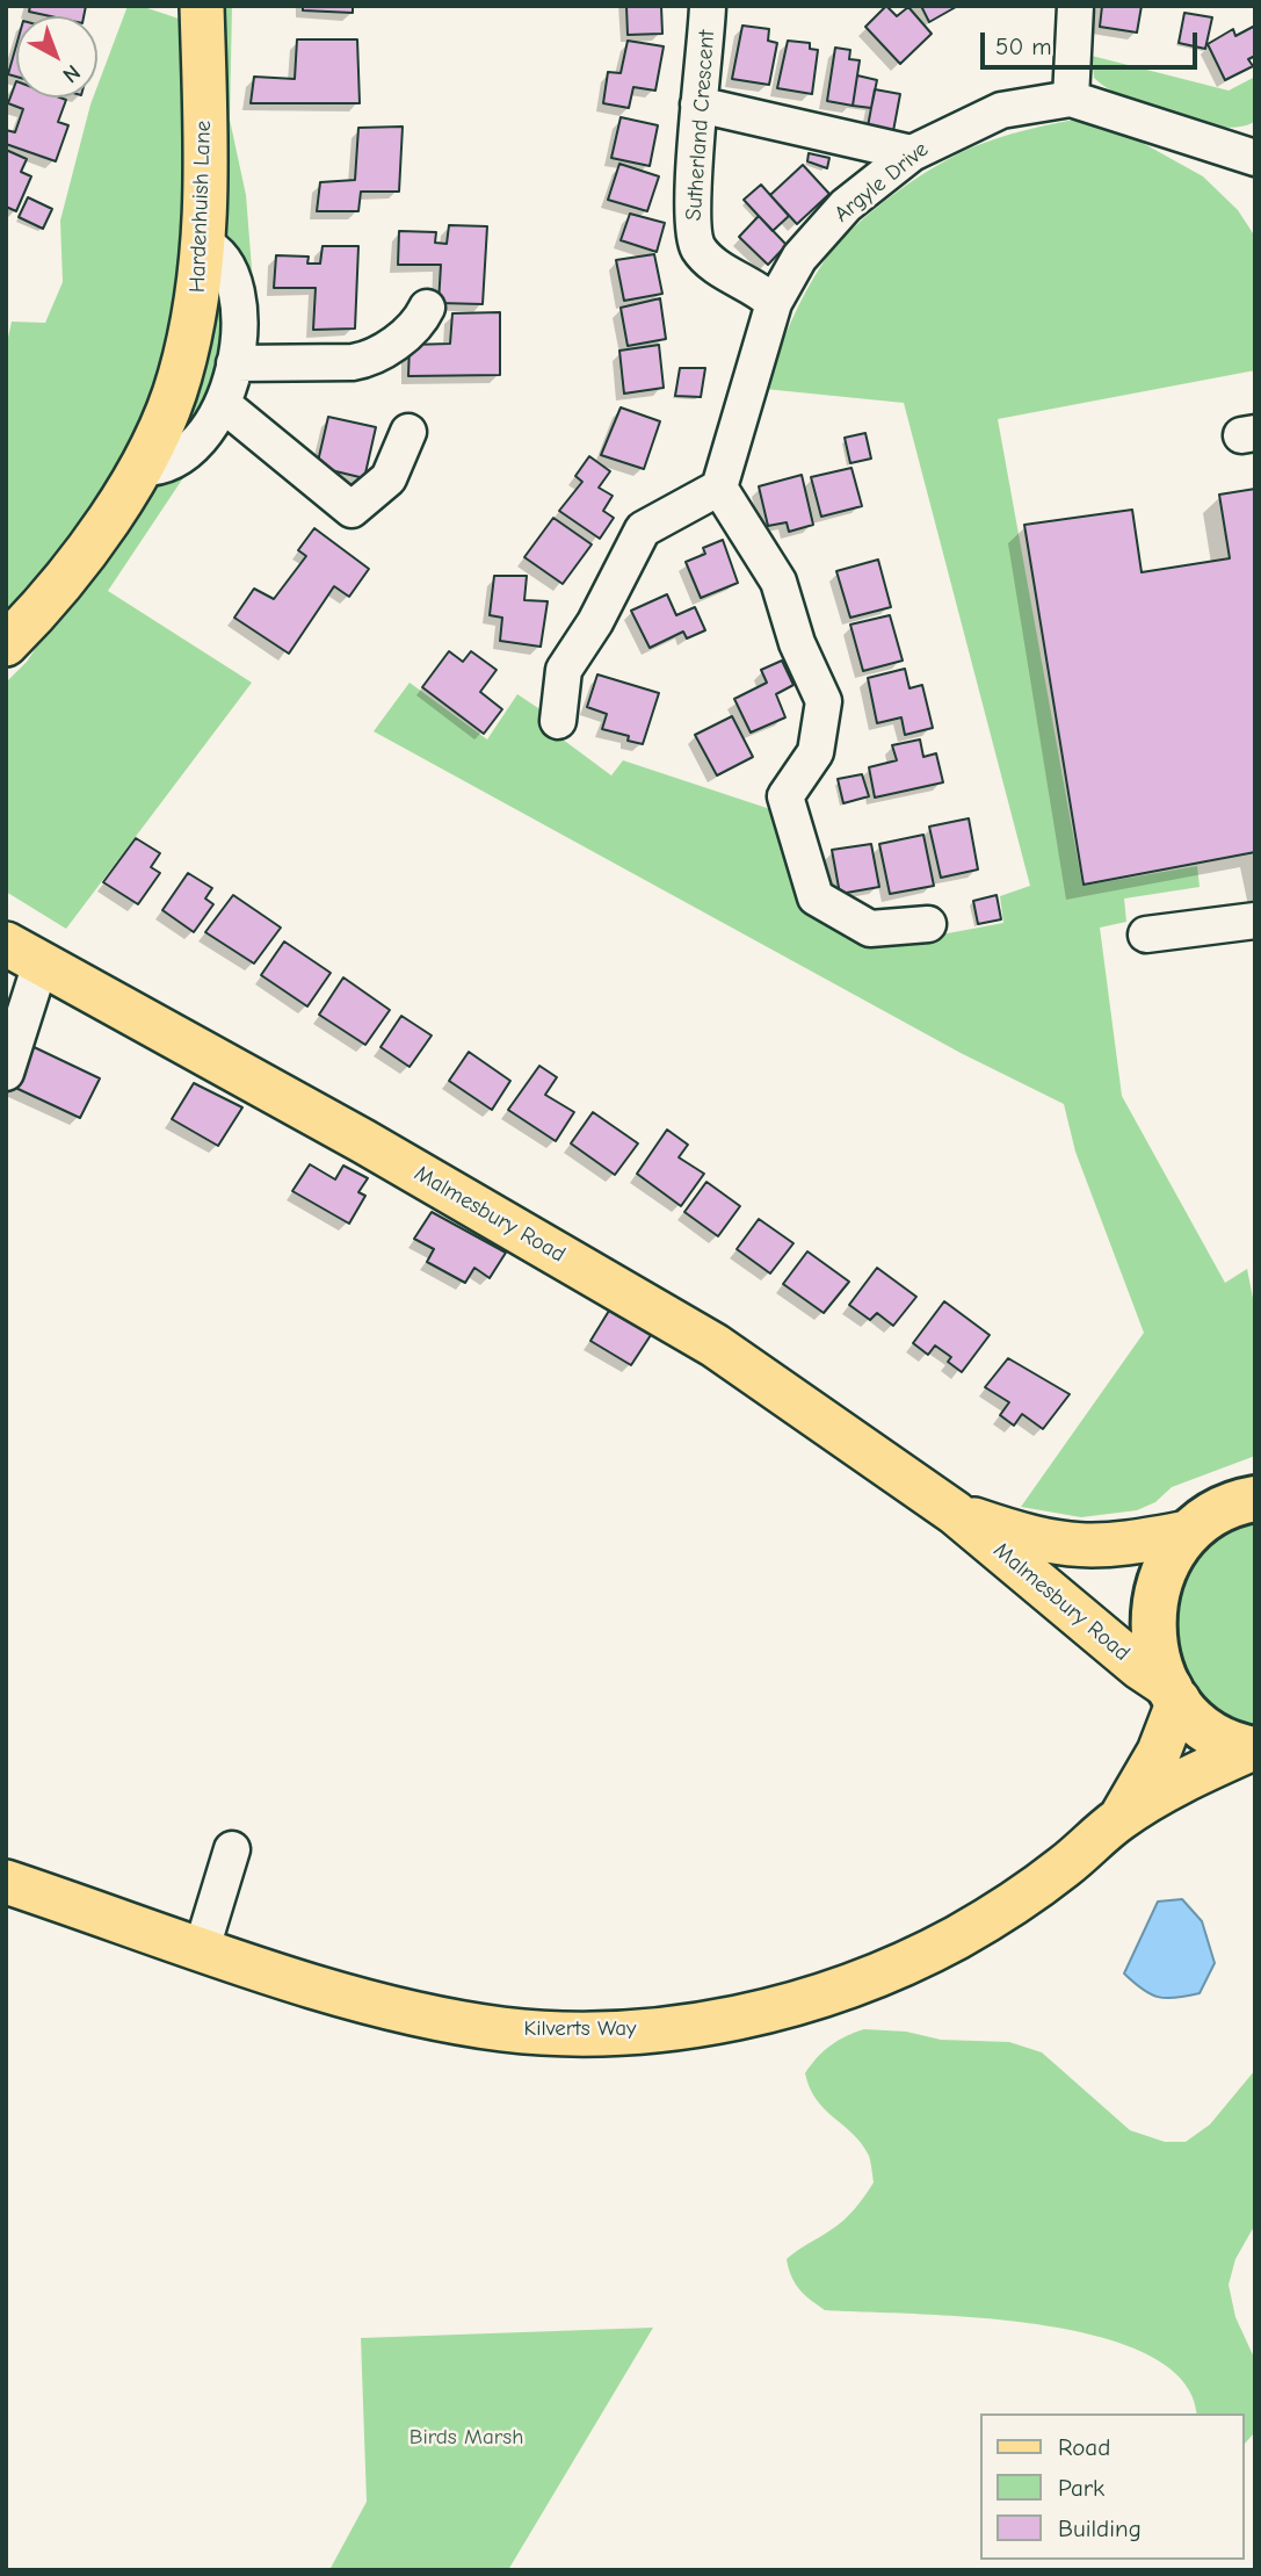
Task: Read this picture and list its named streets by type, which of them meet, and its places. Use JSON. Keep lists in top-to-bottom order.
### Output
{
  "streets": {
    "main road": ["Hardenhuish Lane", "Malmesbury Road", "Kilverts Way"],
    "street": ["Sutherland Crescent", "Argyle Drive"]
  },
  "crossings": [
    ["Sutherland Crescent", "Argyle Drive"],
    ["Malmesbury Road", "Kilverts Way"]
  ],
  "parks": ["Birds Marsh"],
  "legend": ["Road", "Park", "Building"],
  "scale_bar": "50 m",
  "north": "bottom right"
}
